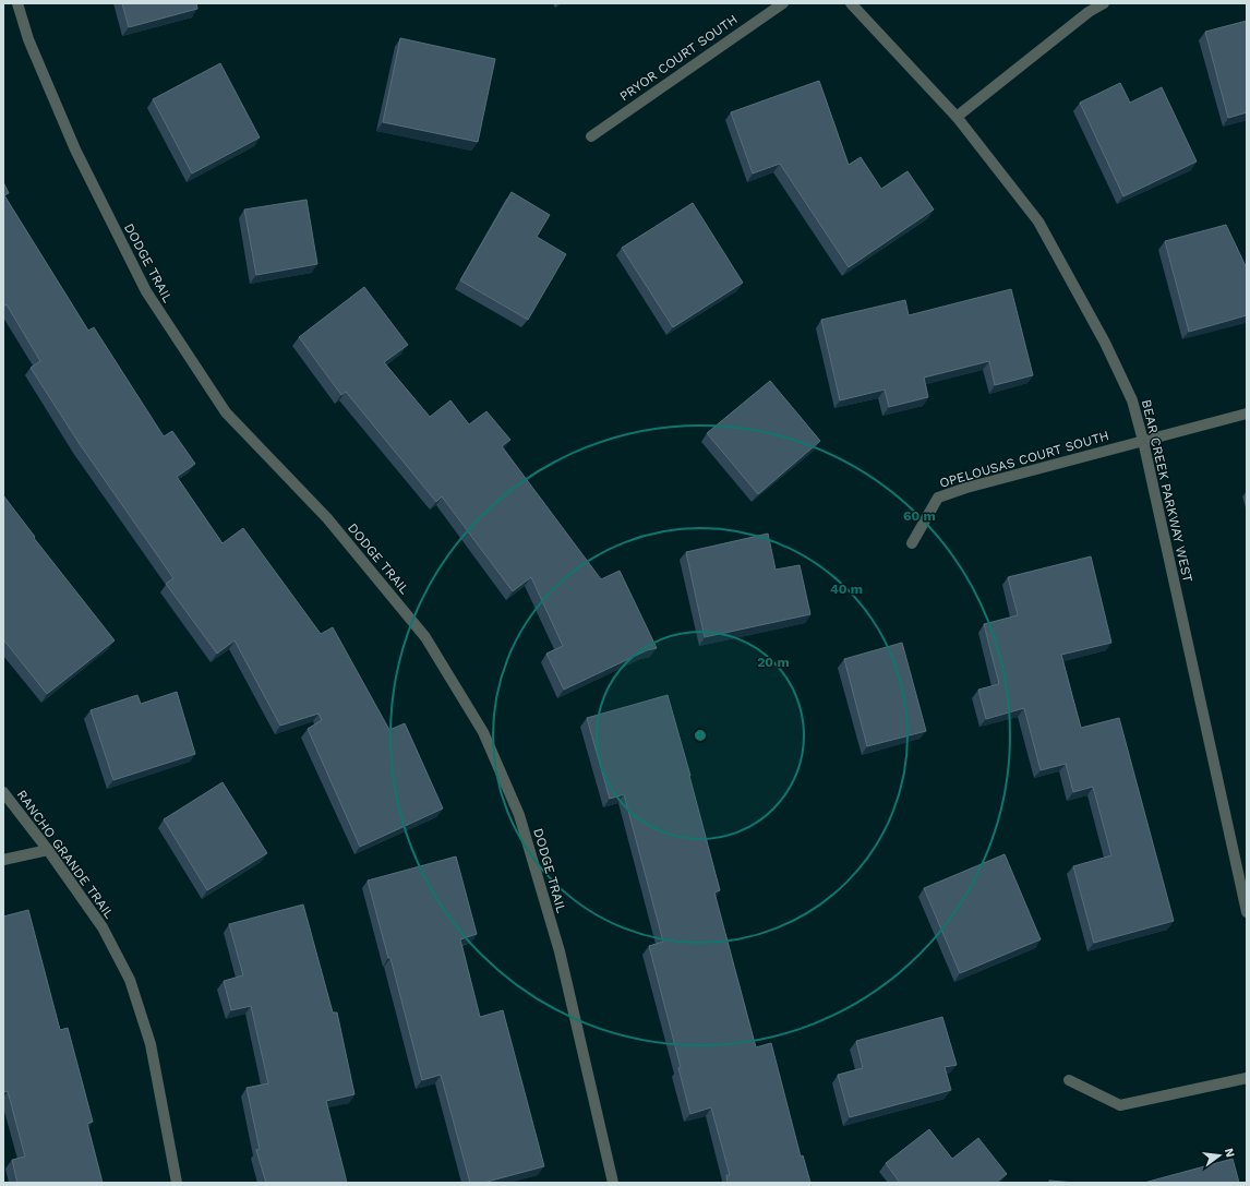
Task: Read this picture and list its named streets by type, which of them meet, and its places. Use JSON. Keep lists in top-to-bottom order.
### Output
{
  "streets": {
    "street": [
      "PRYOR COURT SOUTH",
      "DODGE TRAIL",
      "OPELOUSAS COURT SOUTH",
      "BEAR CREEK PARKWAY WEST",
      "RANCHO GRANDE TRAIL"
    ]
  },
  "crossings": [
    ["OPELOUSAS COURT SOUTH", "BEAR CREEK PARKWAY WEST"]
  ],
  "north": "right",
  "rings": ["60 m", "40 m", "20 m"]
}
